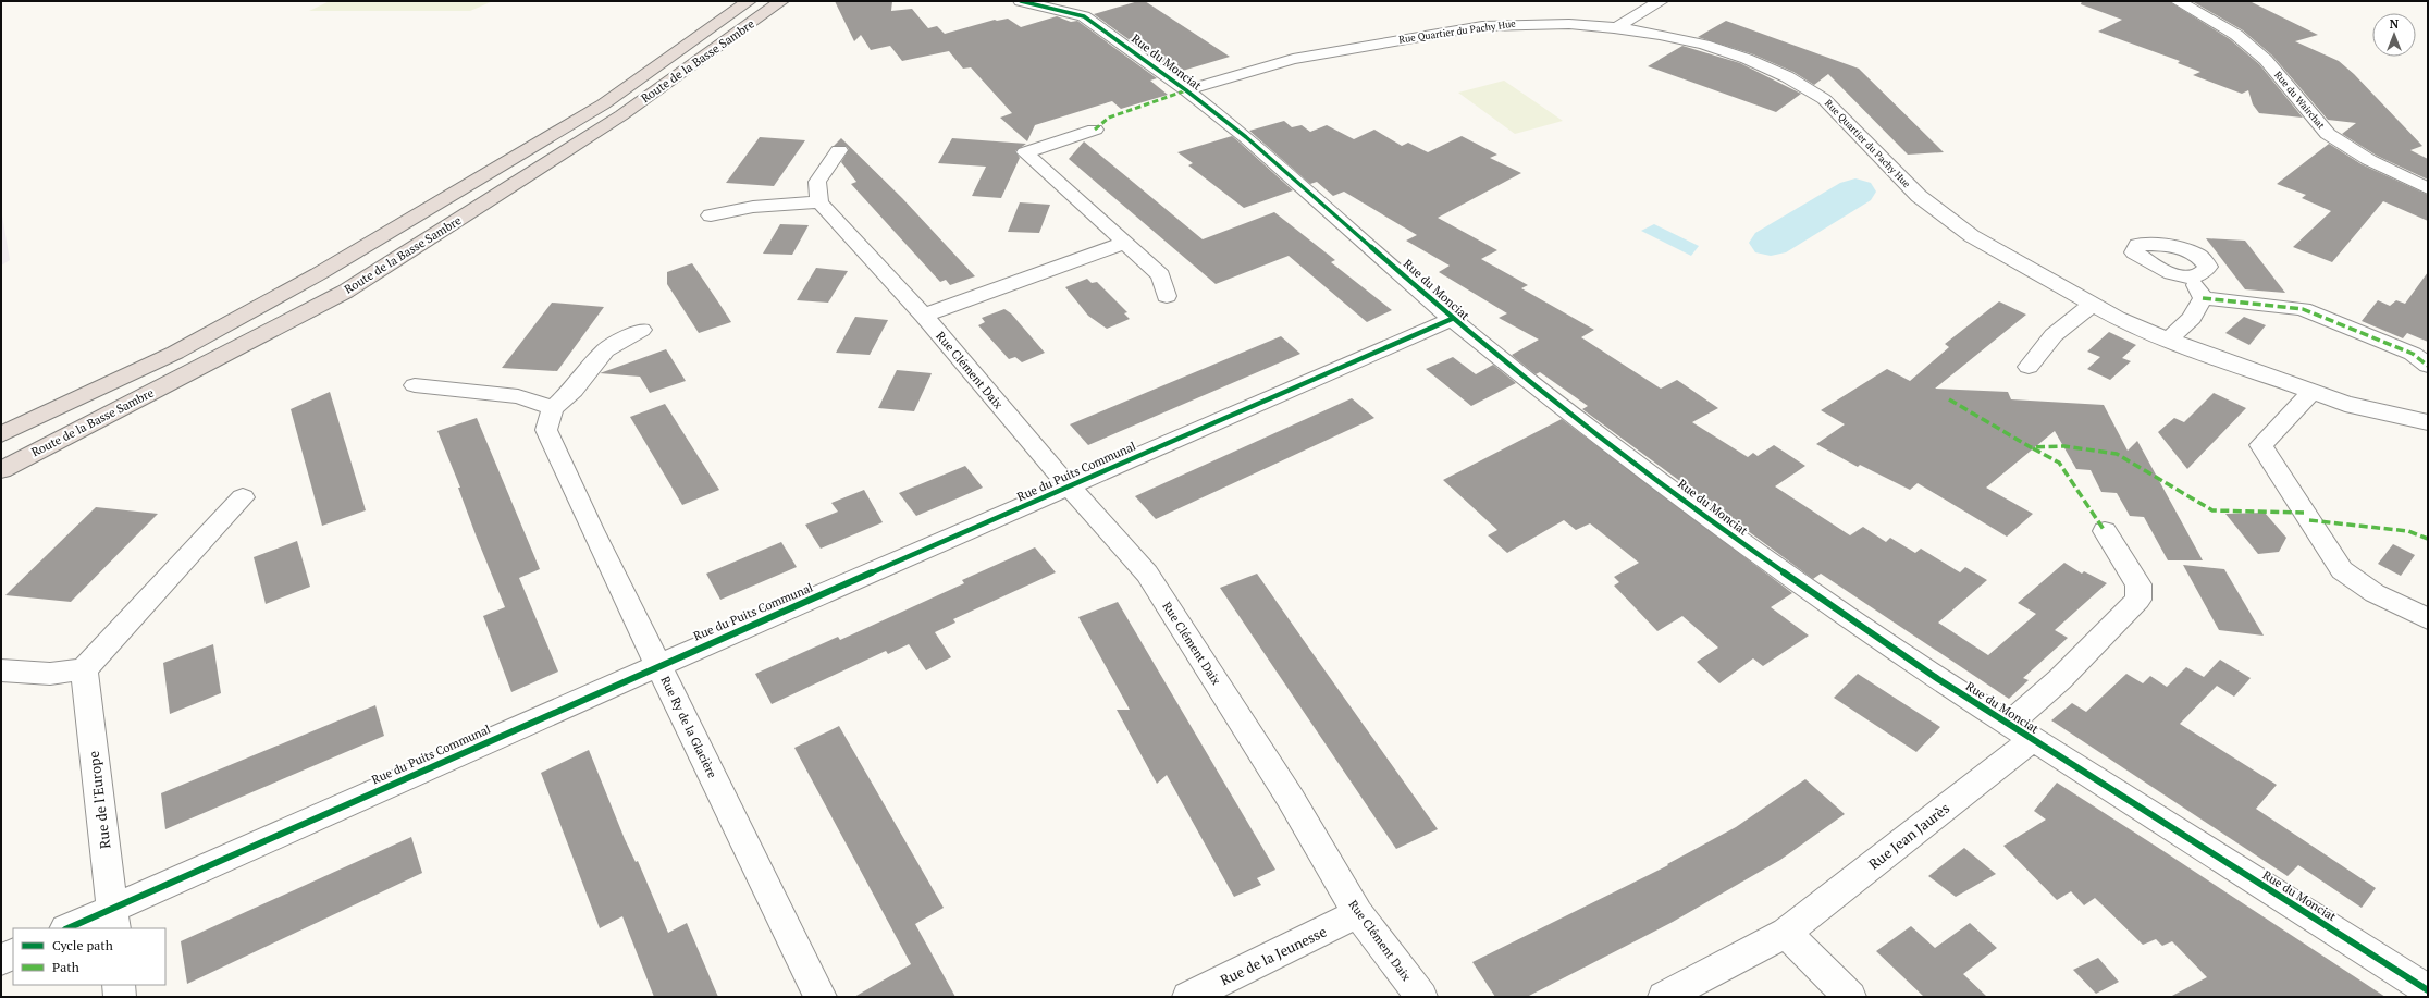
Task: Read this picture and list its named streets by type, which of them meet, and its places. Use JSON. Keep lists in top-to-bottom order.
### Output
{
  "streets": {
    "highway": ["Route de la Basse Sambre"],
    "street": [
      "Rue Quartier du Pachy Hue",
      "Rue du Monciat",
      "Rue du Wairchat",
      "Rue Clément Daix",
      "Rue du Puits Communal",
      "Rue Ry de la Glacière",
      "Rue de l'Europe",
      "Rue Jean Jaurès",
      "Rue de la Jeunesse"
    ]
  },
  "crossings": [
    ["Rue Quartier du Pachy Hue", "Rue du Monciat"],
    ["Rue du Monciat", "Rue du Puits Communal"],
    ["Rue du Monciat", "Rue Jean Jaurès"],
    ["Rue Clément Daix", "Rue du Puits Communal"],
    ["Rue Clément Daix", "Rue de la Jeunesse"],
    ["Rue du Puits Communal", "Rue Ry de la Glacière"],
    ["Rue du Puits Communal", "Rue de l'Europe"]
  ],
  "legend": ["Cycle path", "Path"],
  "north": "top"
}
